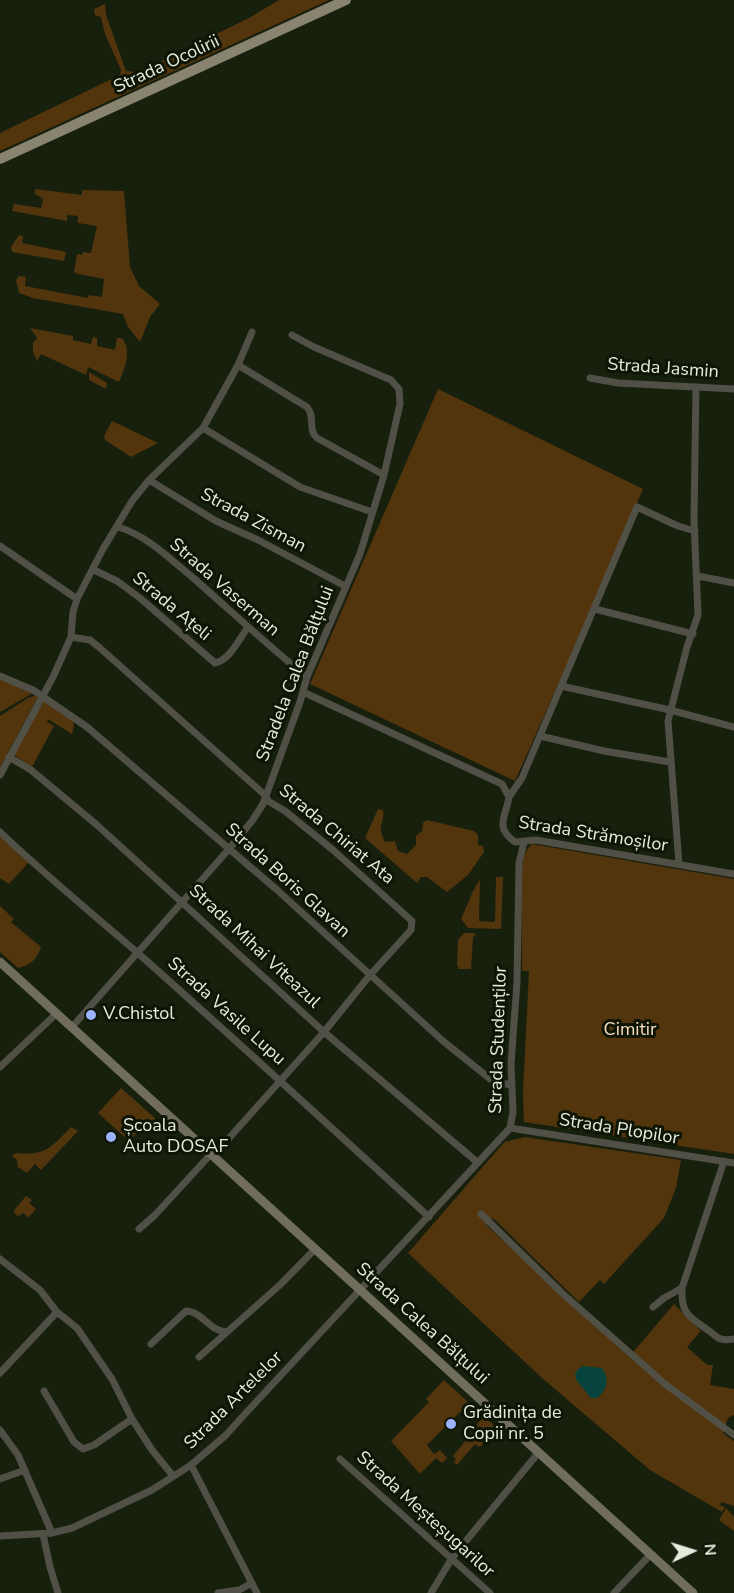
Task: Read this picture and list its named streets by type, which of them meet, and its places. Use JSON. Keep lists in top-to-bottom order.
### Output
{
  "streets": {
    "main road": ["Strada Ocolirii", "Strada Calea Bălțului"],
    "street": [
      "Strada Jasmin",
      "Strada Zisman",
      "Strada Vaserman",
      "Strada Ațeli",
      "Stradela Calea Bălțului",
      "Strada Chiriat Ata",
      "Strada Strămoșilor",
      "Strada Boris Glavan",
      "Strada Mihai Viteazul",
      "Strada Vasile Lupu",
      "Strada Studenților",
      "Strada Plopilor",
      "Strada Artelelor",
      "Strada Meșteșugarilor"
    ]
  },
  "crossings": [
    ["Strada Zisman", "Stradela Calea Bălțului"],
    ["Strada Vaserman", "Strada Ațeli"],
    ["Strada Vaserman", "Stradela Calea Bălțului"],
    ["Stradela Calea Bălțului", "Strada Chiriat Ata"],
    ["Stradela Calea Bălțului", "Strada Strămoșilor"],
    ["Stradela Calea Bălțului", "Strada Boris Glavan"],
    ["Stradela Calea Bălțului", "Strada Mihai Viteazul"],
    ["Stradela Calea Bălțului", "Strada Vasile Lupu"],
    ["Stradela Calea Bălțului", "Strada Calea Bălțului"],
    ["Strada Chiriat Ata", "Strada Boris Glavan"],
    ["Strada Strămoșilor", "Strada Studenților"],
    ["Strada Boris Glavan", "Strada Studenților"],
    ["Strada Mihai Viteazul", "Strada Studenților"],
    ["Strada Vasile Lupu", "Strada Studenților"],
    ["Strada Studenților", "Strada Plopilor"],
    ["Strada Studenților", "Strada Calea Bălțului"],
    ["Strada Studenților", "Strada Artelelor"],
    ["Strada Calea Bălțului", "Strada Artelelor"]
  ],
  "parks": ["Cimitir"],
  "places": ["V.Chistol", "Școala Auto DOSAF", "Grădinița de Copii nr. 5"],
  "north": "right"
}
